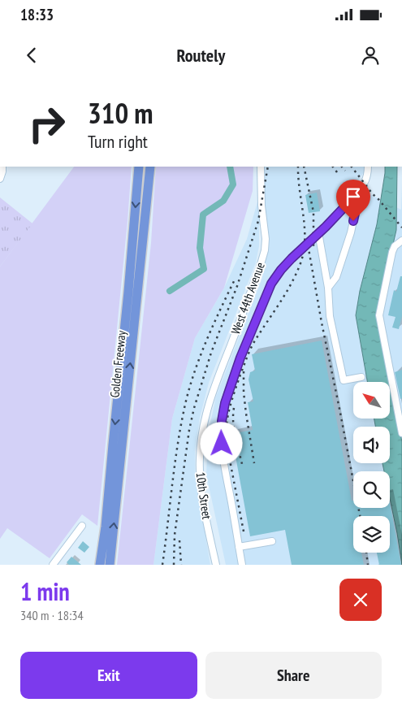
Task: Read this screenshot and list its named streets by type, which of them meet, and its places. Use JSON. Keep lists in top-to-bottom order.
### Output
{
  "streets": {
    "highway": ["Golden Freeway"],
    "street": ["West 44th Avenue", "10th Street"]
  },
  "crossings": [
    ["West 44th Avenue", "10th Street"]
  ],
  "north": "top left",
  "page": {
    "status": "18:33",
    "header": "Routely",
    "turn": ["310 m", "Turn right"],
    "heading": ["1 min", "340 m · 18:34"],
    "buttons": ["Exit", "Share"]
  }
}
